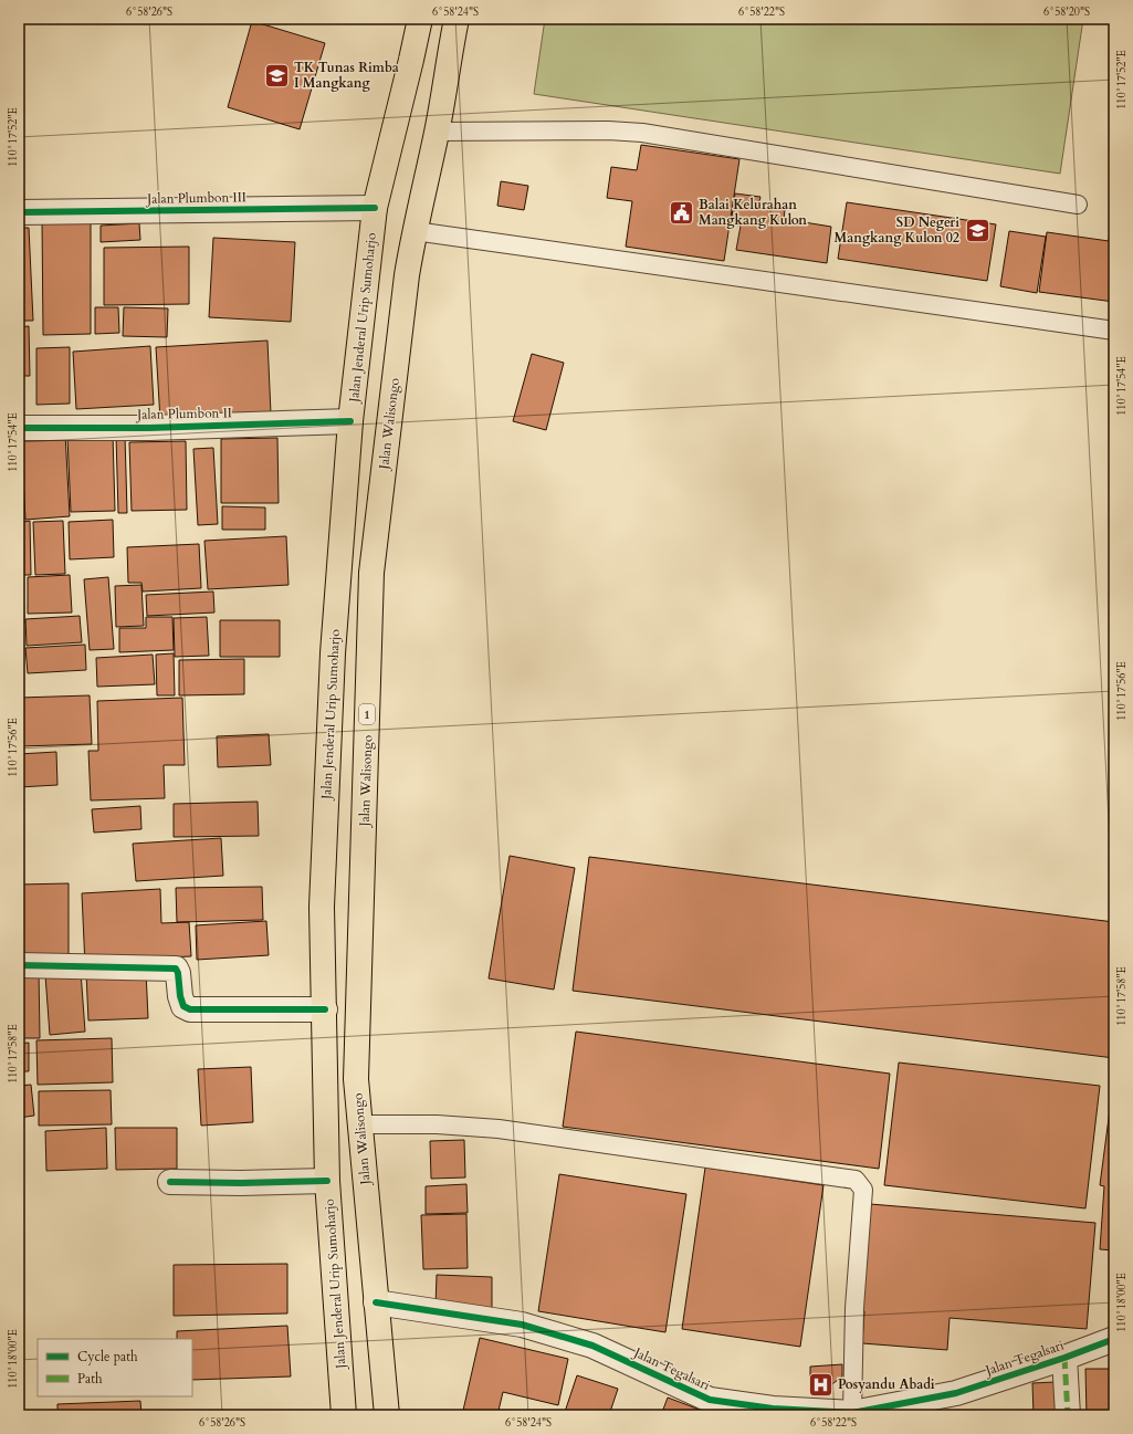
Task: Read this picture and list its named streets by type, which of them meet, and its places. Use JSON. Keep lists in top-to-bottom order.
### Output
{
  "streets": {
    "highway": ["Jalan Jenderal Urip Sumoharjo", "Jalan Walisongo", "1"],
    "street": ["Jalan Plumbon III", "Jalan Plumbon II", "Jalan Tegalsari"]
  },
  "crossings": [
    ["Jalan Plumbon III", "Jalan Jenderal Urip Sumoharjo"],
    ["Jalan Jenderal Urip Sumoharjo", "Jalan Plumbon II"],
    ["Jalan Walisongo", "Jalan Tegalsari"]
  ],
  "places": {
    "school or university": ["TK Tunas Rimba I Mangkang", "SD Negeri Mangkang Kulon 02"],
    "public building": ["Balai Kelurahan Mangkang Kulon"],
    "hospital": ["Posyandu Abadi"]
  },
  "legend": ["Cycle path", "Path"],
  "coordinates": [
    "6°58'26\"S",
    "6°58'24\"S",
    "6°58'22\"S",
    "6°58'20\"S",
    "110°17'52\"E",
    "110°17'54\"E",
    "110°17'56\"E",
    "110°17'58\"E",
    "110°18'00\"E"
  ]
}
